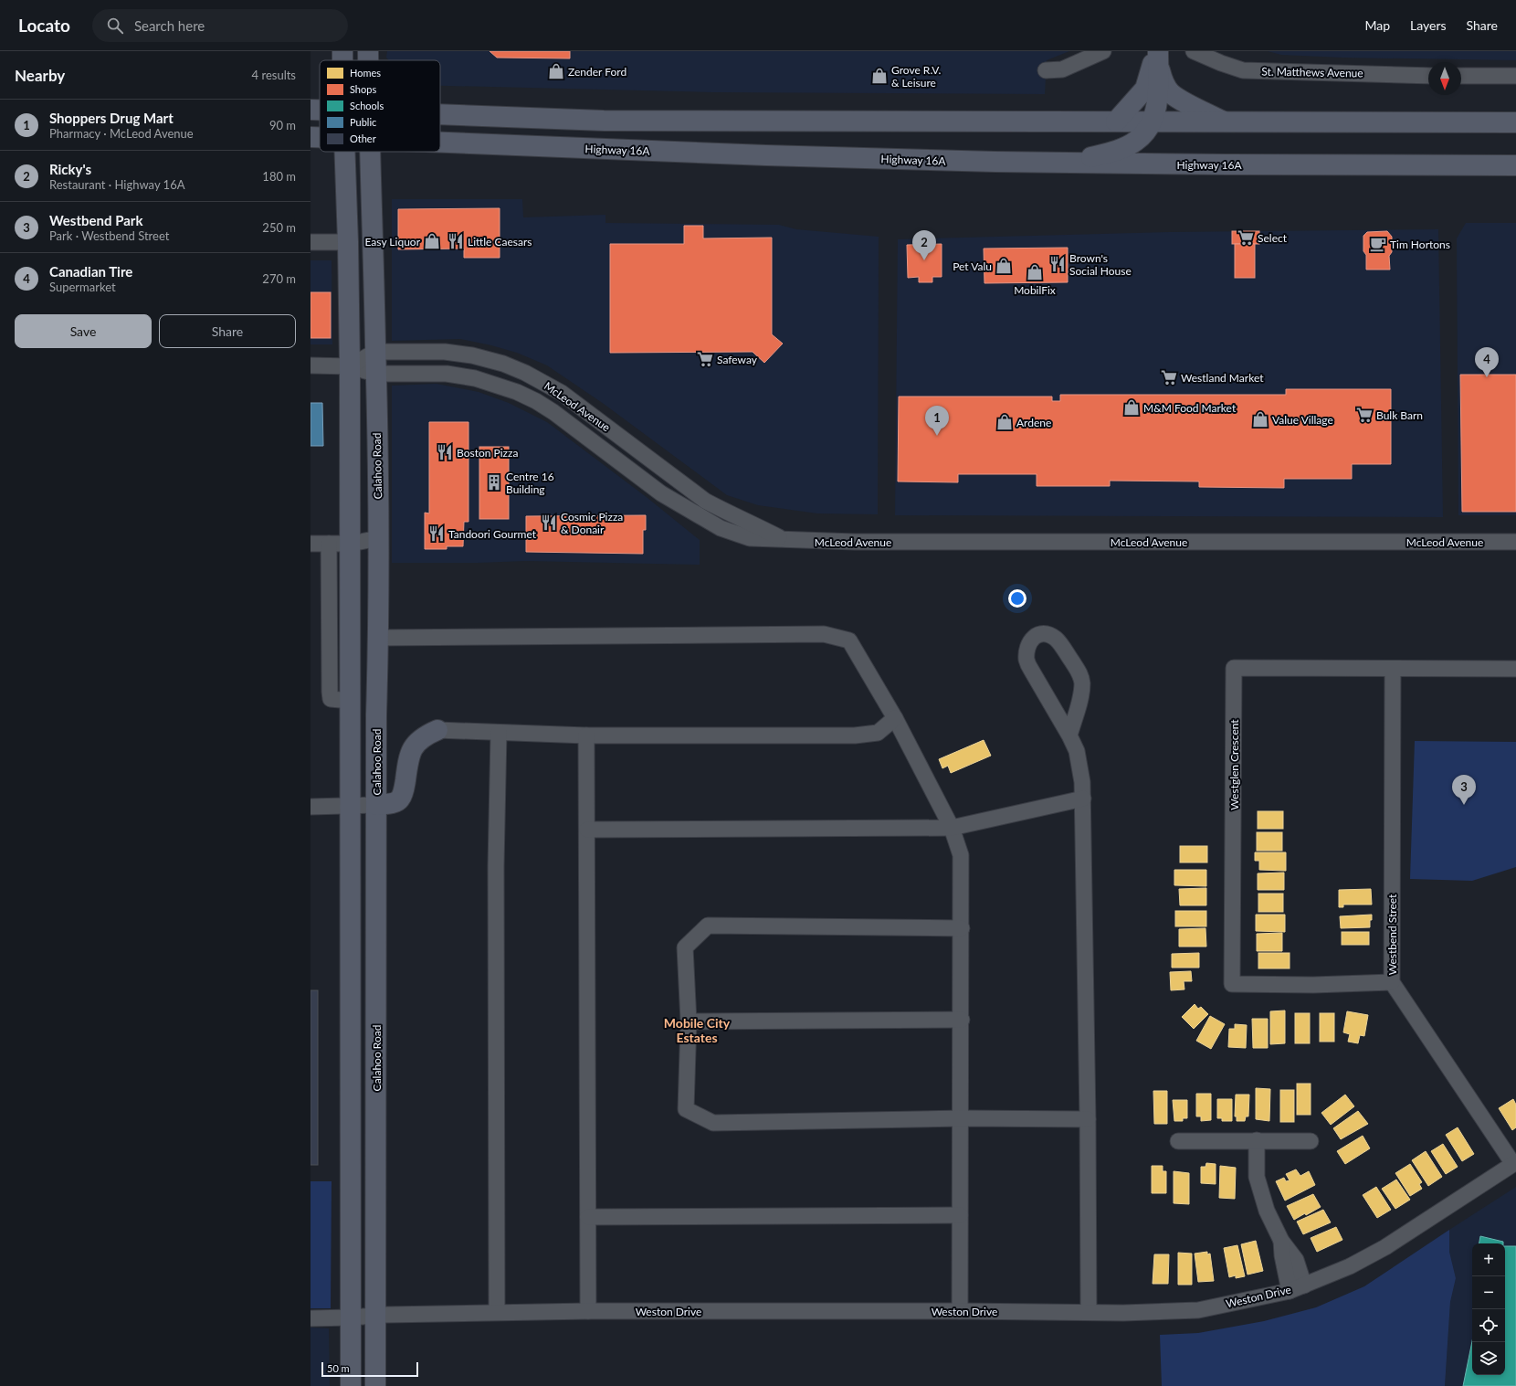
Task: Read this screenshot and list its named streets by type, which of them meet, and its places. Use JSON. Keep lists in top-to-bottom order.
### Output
{
  "streets": {
    "main road": ["Highway 16A", "Calahoo Road"],
    "street": [
      "St. Matthews Avenue",
      "McLeod Avenue",
      "Westglen Crescent",
      "Westbend Street",
      "Weston Drive"
    ]
  },
  "crossings": [
    ["McLeod Avenue", "Calahoo Road"],
    ["Calahoo Road", "Weston Drive"],
    ["Westglen Crescent", "Westbend Street"],
    ["Westbend Street", "Weston Drive"]
  ],
  "districts": ["Mobile City Estates"],
  "places": {
    "shop": [
      "Zender Ford",
      "Grove R.V. & Leisure",
      "Easy Liquor",
      "Pet Valu",
      "MobilFix",
      "M&M Food Market",
      "Value Village",
      "Ardene"
    ],
    "supermarket": [
      "Select",
      "Safeway",
      "Westland Market",
      "Bulk Barn"
    ],
    "restaurant": [
      "Little Caesars",
      "Brown's Social House",
      "Boston Pizza",
      "Cosmic Pizza & Donair",
      "Tandoori Gourmet"
    ],
    "cafe": ["Tim Hortons"],
    "building": ["Centre 16 Building"]
  },
  "legend": [
    "Homes",
    "Shops",
    "Schools",
    "Public",
    "Other"
  ],
  "scale_bar": "50 m",
  "north": "bottom",
  "page": {
    "header": "Locato",
    "search": "Search here",
    "nav": ["Map", "Layers", "Share"],
    "heading": ["Nearby", "4 results"],
    "list": [
      {
        "mark": "1",
        "name": "Shoppers Drug Mart",
        "note": "Pharmacy · McLeod Avenue",
        "value": "90 m"
      },
      {
        "mark": "2",
        "name": "Ricky's",
        "note": "Restaurant · Highway 16A",
        "value": "180 m"
      },
      {
        "mark": "3",
        "name": "Westbend Park",
        "note": "Park · Westbend Street",
        "value": "250 m"
      },
      {
        "mark": "4",
        "name": "Canadian Tire",
        "note": "Supermarket",
        "value": "270 m"
      }
    ],
    "pins": [
      "2",
      "4",
      "1",
      "3"
    ],
    "buttons": ["Save", "Share"],
    "map_buttons": ["+", "−"],
    "scale": "50 m"
  }
}
